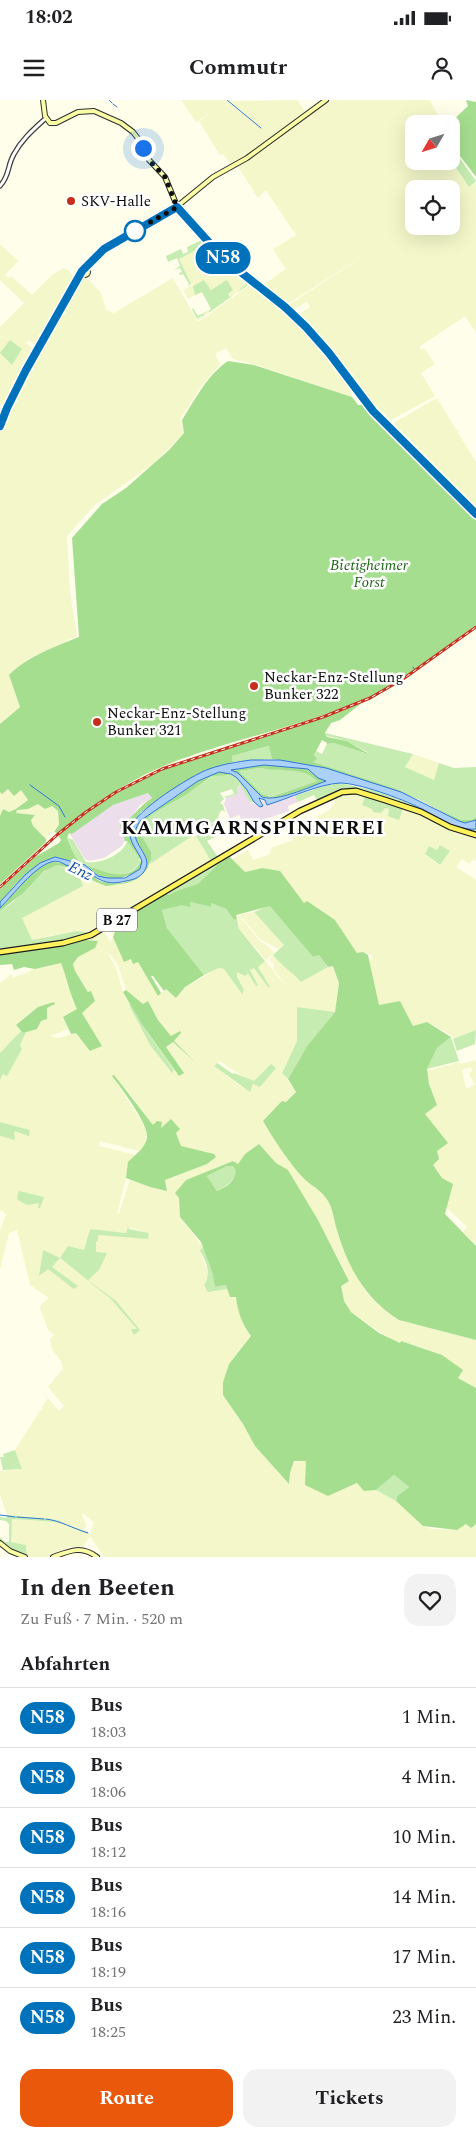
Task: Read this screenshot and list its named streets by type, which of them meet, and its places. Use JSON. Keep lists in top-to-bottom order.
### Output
{
  "streets": {
    "main road": ["B 27"]
  },
  "districts": ["KAMMGARNSPINNEREI"],
  "water": ["Enz"],
  "parks": ["Bietigheimer Forst"],
  "places": ["SKV-Halle", "Neckar-Enz-Stellung Bunker 322", "Neckar-Enz-Stellung Bunker 321"],
  "lines": ["bus line N58"],
  "north": "bottom left",
  "page": {
    "status": "18:02",
    "header": "Commutr",
    "on_map": "N58",
    "heading": [
      ["In den Beeten", "Zu Fuß · 7 Min. · 520 m"],
      "Abfahrten"
    ],
    "list": [
      {
        "mark": "N58",
        "name": "Bus",
        "note": "18:03",
        "value": "1 Min."
      },
      {
        "mark": "N58",
        "name": "Bus",
        "note": "18:06",
        "value": "4 Min."
      },
      {
        "mark": "N58",
        "name": "Bus",
        "note": "18:12",
        "value": "10 Min."
      },
      {
        "mark": "N58",
        "name": "Bus",
        "note": "18:16",
        "value": "14 Min."
      },
      {
        "mark": "N58",
        "name": "Bus",
        "note": "18:19",
        "value": "17 Min."
      },
      {
        "mark": "N58",
        "name": "Bus",
        "note": "18:25",
        "value": "23 Min."
      }
    ],
    "buttons": ["Route", "Tickets"]
  }
}
